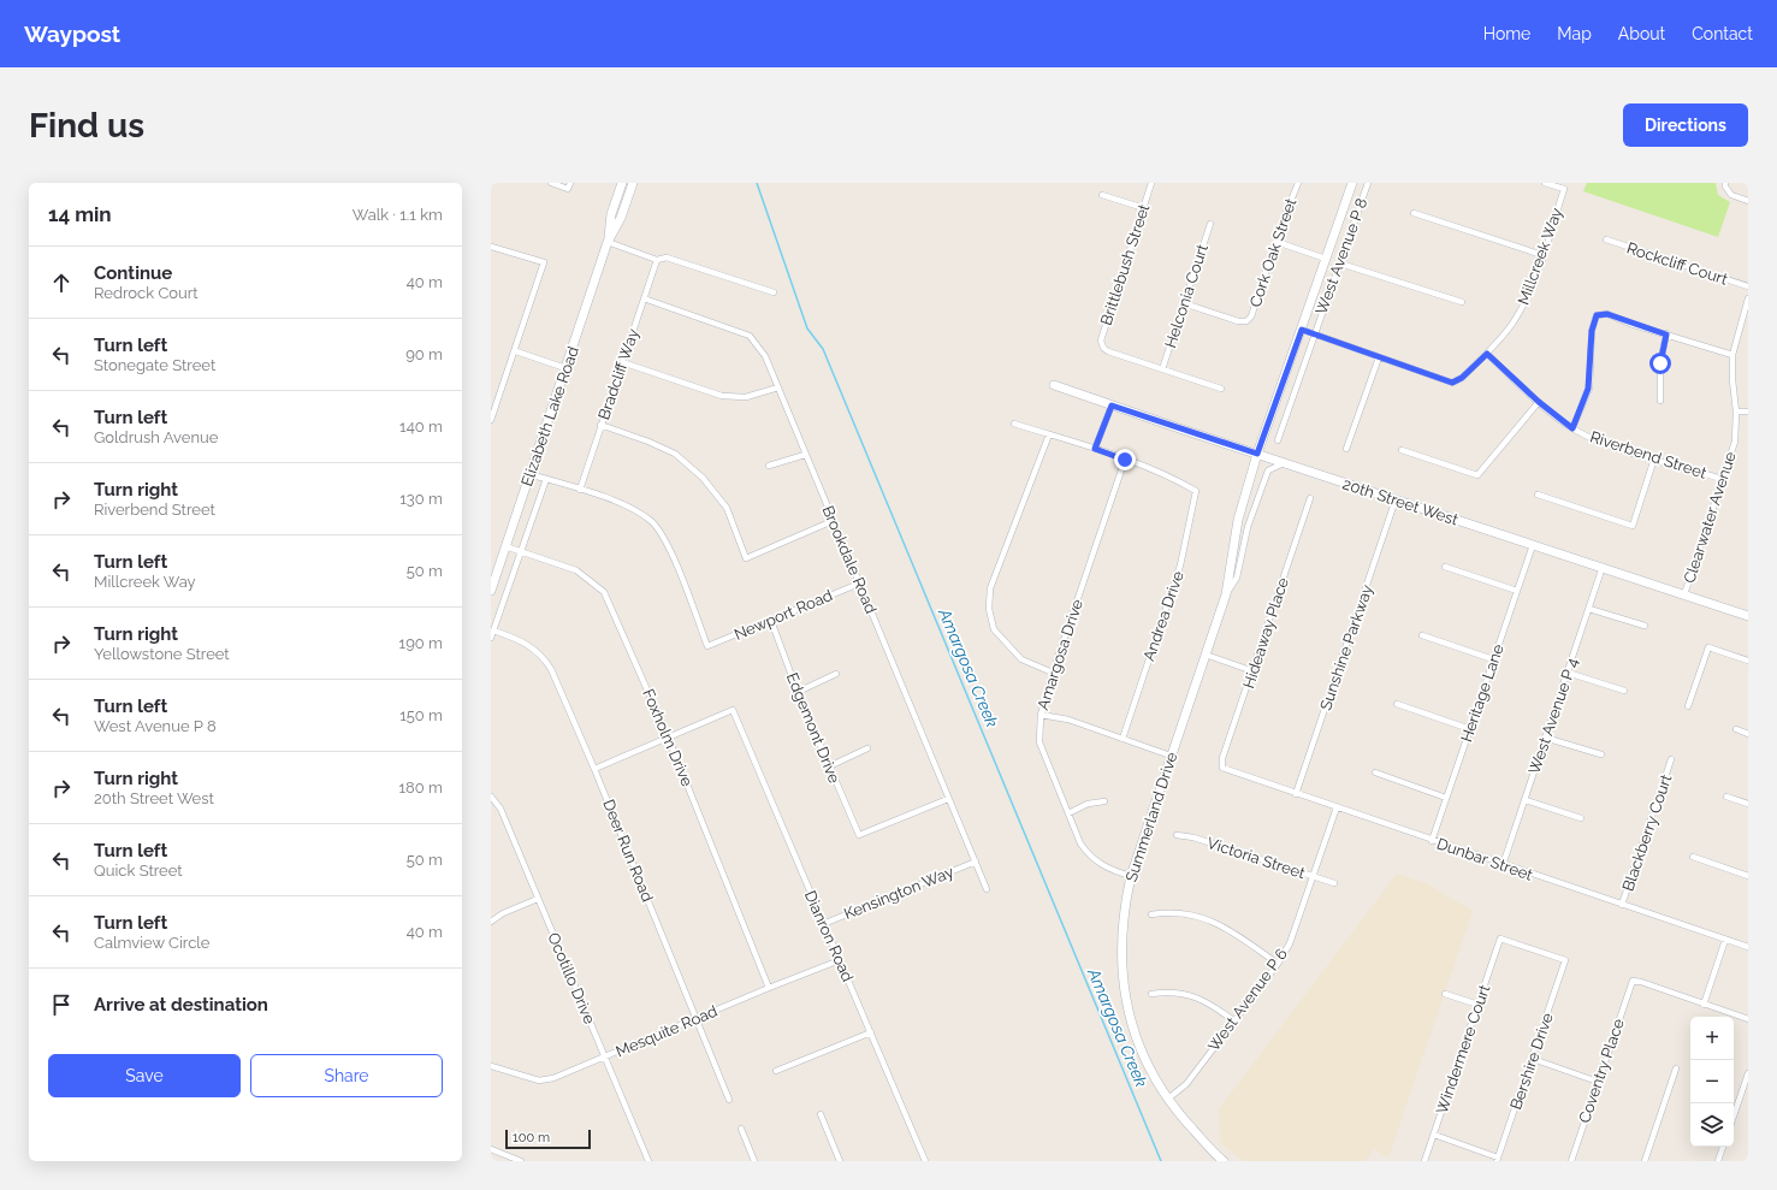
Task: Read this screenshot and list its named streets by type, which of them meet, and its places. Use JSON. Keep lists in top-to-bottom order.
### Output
{
  "streets": {
    "street": [
      "Cork Oak Street",
      "West Avenue P 8",
      "Millcreek Way",
      "Rockcliff Court",
      "Brittlebush Street",
      "Helconia Court",
      "Bradcliff Way",
      "Elizabeth Lake Road",
      "Riverbend Street",
      "20th Street West",
      "Clearwater Avenue",
      "Brookdale Road",
      "Newport Road",
      "Andrea Drive",
      "Hideaway Place",
      "Sunshine Parkway",
      "Amargosa Drive",
      "Heritage Lane",
      "West Avenue P 4",
      "Edgemont Drive",
      "Foxholm Drive",
      "Summerland Drive",
      "Blackberry Court",
      "Deer Run Road",
      "Victoria Street",
      "Dunbar Street",
      "Kensington Way",
      "Dianron Road",
      "Ocotillo Drive",
      "West Avenue P 6",
      "Mesquite Road",
      "Windermere Court",
      "Bershire Drive",
      "Coventry Place"
    ]
  },
  "crossings": [
    ["Cork Oak Street", "Helconia Court"],
    ["West Avenue P 8", "20th Street West"],
    ["West Avenue P 8", "Summerland Drive"],
    ["Millcreek Way", "Riverbend Street"],
    ["Brittlebush Street", "Helconia Court"],
    ["Bradcliff Way", "Brookdale Road"],
    ["Bradcliff Way", "Newport Road"],
    ["Elizabeth Lake Road", "Foxholm Drive"],
    ["Riverbend Street", "Clearwater Avenue"],
    ["20th Street West", "Clearwater Avenue"],
    ["20th Street West", "Sunshine Parkway"],
    ["20th Street West", "Heritage Lane"],
    ["20th Street West", "West Avenue P 4"],
    ["20th Street West", "Summerland Drive"],
    ["Brookdale Road", "Newport Road"],
    ["Brookdale Road", "Edgemont Drive"],
    ["Brookdale Road", "Kensington Way"],
    ["Newport Road", "Edgemont Drive"],
    ["Andrea Drive", "Amargosa Drive"],
    ["Hideaway Place", "Dunbar Street"],
    ["Sunshine Parkway", "Dunbar Street"],
    ["Amargosa Drive", "Summerland Drive"],
    ["Heritage Lane", "Dunbar Street"],
    ["West Avenue P 4", "Dunbar Street"],
    ["Foxholm Drive", "Dianron Road"],
    ["Foxholm Drive", "Mesquite Road"],
    ["Summerland Drive", "West Avenue P 6"],
    ["Blackberry Court", "Dunbar Street"],
    ["Deer Run Road", "Mesquite Road"],
    ["Victoria Street", "West Avenue P 6"],
    ["Dunbar Street", "West Avenue P 6"],
    ["Kensington Way", "Dianron Road"],
    ["Dianron Road", "Mesquite Road"],
    ["Ocotillo Drive", "Mesquite Road"],
    ["Windermere Court", "Bershire Drive"]
  ],
  "water": ["Amargosa Creek"],
  "scale_bar": "100 m",
  "page": {
    "header": "Waypost",
    "nav": [
      "Home",
      "Map",
      "About",
      "Contact"
    ],
    "buttons": [
      "Directions",
      ["Save", "Share"]
    ],
    "title": "Find us",
    "heading": ["14 min", "Walk · 1.1 km"],
    "list": [
      ["Continue", "Redrock Court", "40 m"],
      ["Turn left", "Stonegate Street", "90 m"],
      ["Turn left", "Goldrush Avenue", "140 m"],
      ["Turn right", "Riverbend Street", "130 m"],
      ["Turn left", "Millcreek Way", "50 m"],
      ["Turn right", "Yellowstone Street", "190 m"],
      ["Turn left", "West Avenue P 8", "150 m"],
      ["Turn right", "20th Street West", "180 m"],
      ["Turn left", "Quick Street", "50 m"],
      ["Turn left", "Calmview Circle", "40 m"],
      "Arrive at destination"
    ],
    "map_buttons": ["+", "−"],
    "scale": "100 m"
  }
}
